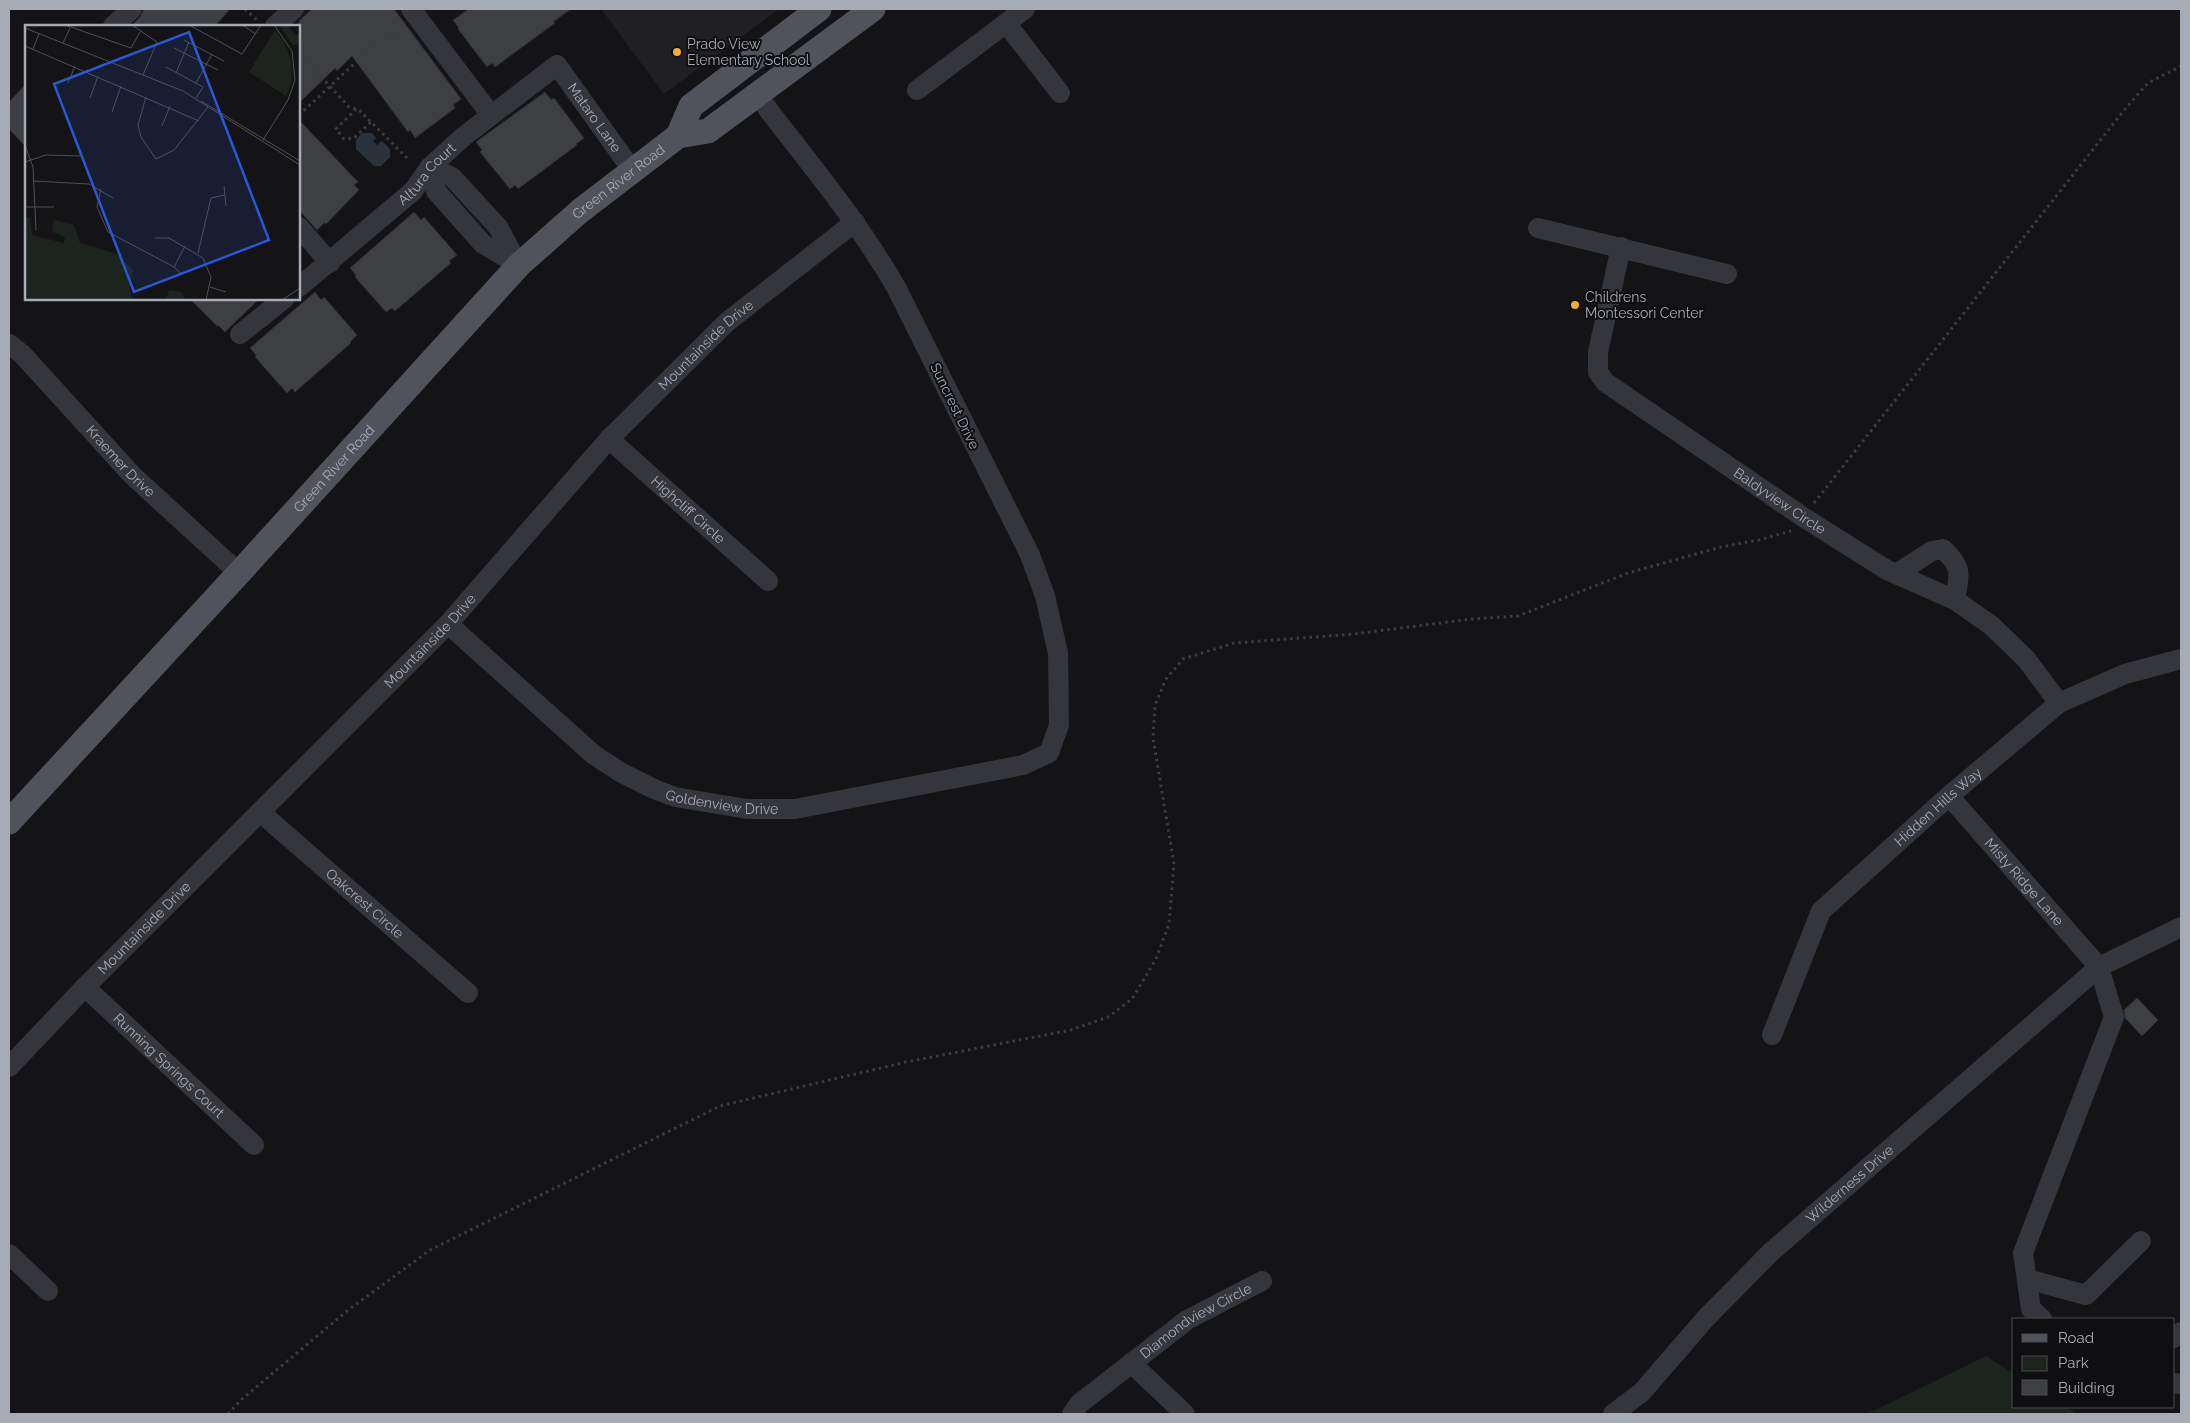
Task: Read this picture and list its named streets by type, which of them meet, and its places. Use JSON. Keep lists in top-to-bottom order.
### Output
{
  "streets": {
    "main road": ["Green River Road"],
    "street": [
      "Mataro Lane",
      "Altura Court",
      "Mountainside Drive",
      "Suncrest Drive",
      "Kraemer Drive",
      "Baldyview Circle",
      "Highcliff Circle",
      "Goldenview Drive",
      "Hidden Hills Way",
      "Misty Ridge Lane",
      "Oakcrest Circle",
      "Running Springs Court",
      "Wilderness Drive",
      "Diamondview Circle"
    ]
  },
  "crossings": [
    ["Mataro Lane", "Altura Court"],
    ["Mataro Lane", "Green River Road"],
    ["Green River Road", "Suncrest Drive"],
    ["Green River Road", "Kraemer Drive"],
    ["Mountainside Drive", "Suncrest Drive"],
    ["Mountainside Drive", "Highcliff Circle"],
    ["Mountainside Drive", "Goldenview Drive"],
    ["Mountainside Drive", "Oakcrest Circle"],
    ["Mountainside Drive", "Running Springs Court"],
    ["Suncrest Drive", "Goldenview Drive"],
    ["Baldyview Circle", "Hidden Hills Way"],
    ["Hidden Hills Way", "Misty Ridge Lane"],
    ["Misty Ridge Lane", "Wilderness Drive"]
  ],
  "places": ["Prado View Elementary School", "Childrens Montessori Center"],
  "legend": ["Road", "Park", "Building"]
}
